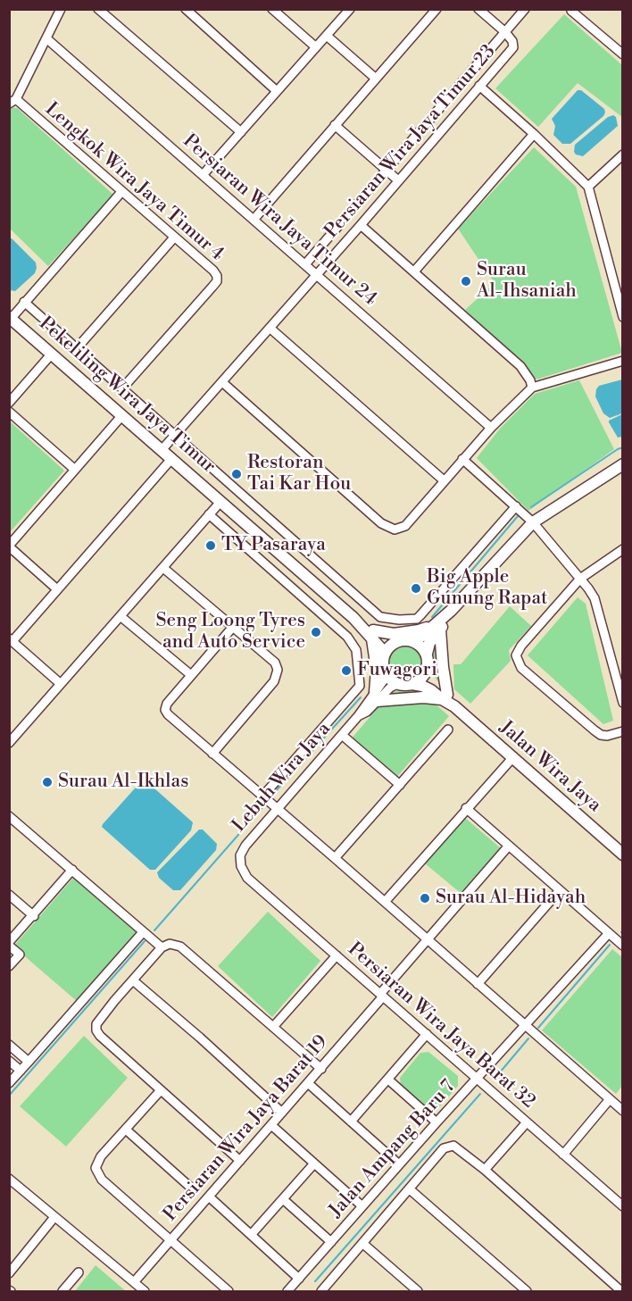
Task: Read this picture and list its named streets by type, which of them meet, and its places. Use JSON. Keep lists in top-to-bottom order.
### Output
{
  "streets": {
    "street": [
      "Persiaran Wira Jaya Timur 23",
      "Lengkok Wira Jaya Timur 4",
      "Persiaran Wira Jaya Timur 24",
      "Pekeliling Wira Jaya Timur",
      "Jalan Wira Jaya",
      "Lebuh Wira Jaya",
      "Persiaran Wira Jaya Barat 32",
      "Persiaran Wira Jaya Barat 19",
      "Jalan Ampang Baru 7"
    ]
  },
  "crossings": [
    ["Persiaran Wira Jaya Timur 23", "Persiaran Wira Jaya Timur 24"],
    ["Persiaran Wira Jaya Timur 23", "Pekeliling Wira Jaya Timur"],
    ["Jalan Wira Jaya", "Lebuh Wira Jaya"],
    ["Lebuh Wira Jaya", "Persiaran Wira Jaya Barat 32"],
    ["Persiaran Wira Jaya Barat 32", "Persiaran Wira Jaya Barat 19"],
    ["Persiaran Wira Jaya Barat 32", "Jalan Ampang Baru 7"]
  ],
  "places": [
    "Surau Al-Ihsaniah",
    "Restoran Tai Kar Hou",
    "TY Pasaraya",
    "Big Apple Gunung Rapat",
    "Seng Loong Tyres and Auto Service",
    "Fuwagori",
    "Surau Al-Ikhlas",
    "Surau Al-Hidayah"
  ]
}
